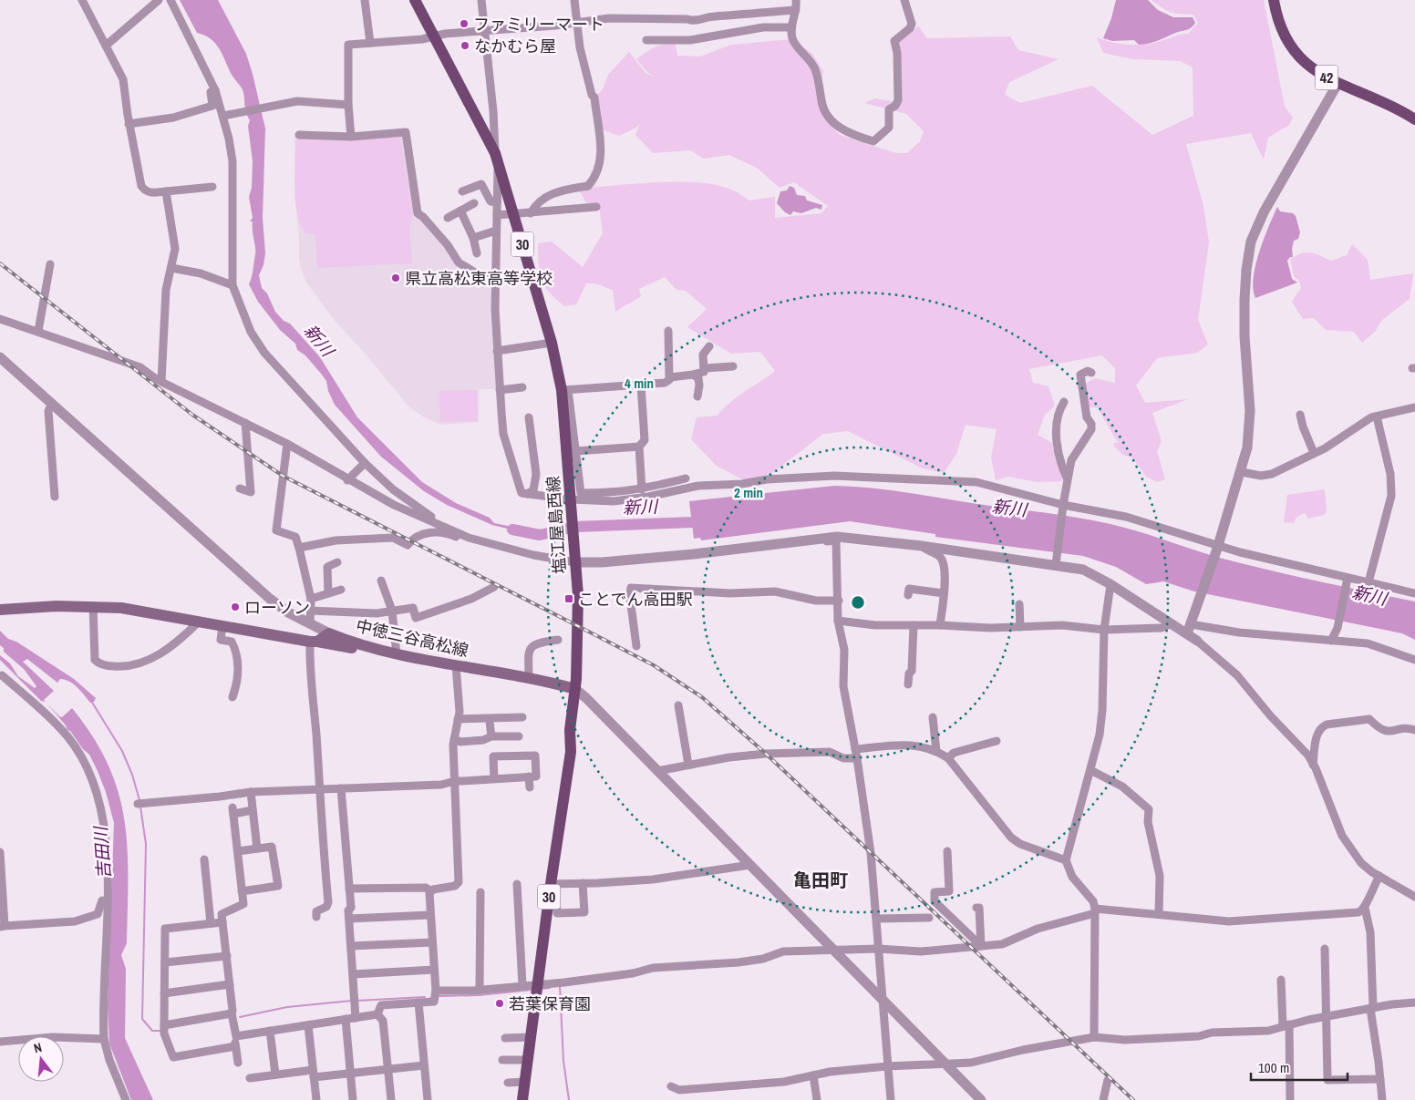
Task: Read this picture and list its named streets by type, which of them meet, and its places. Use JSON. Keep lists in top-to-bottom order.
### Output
{
  "streets": {
    "main road": [
      "42",
      "30",
      "塩江屋島西線",
      "中徳三谷高松線"
    ]
  },
  "crossings": [
    ["塩江屋島西線", "中徳三谷高松線"]
  ],
  "districts": ["亀田町"],
  "water": ["新川", "吉田川"],
  "places": {
    "other": [
      "ファミリーマート",
      "なかむら屋",
      "県立高松東高等学校",
      "ローソン",
      "若葉保育園"
    ],
    "transit": ["ことでん高田駅"]
  },
  "scale_bar": "100 m",
  "north": "top",
  "rings": ["4 min", "2 min"]
}
